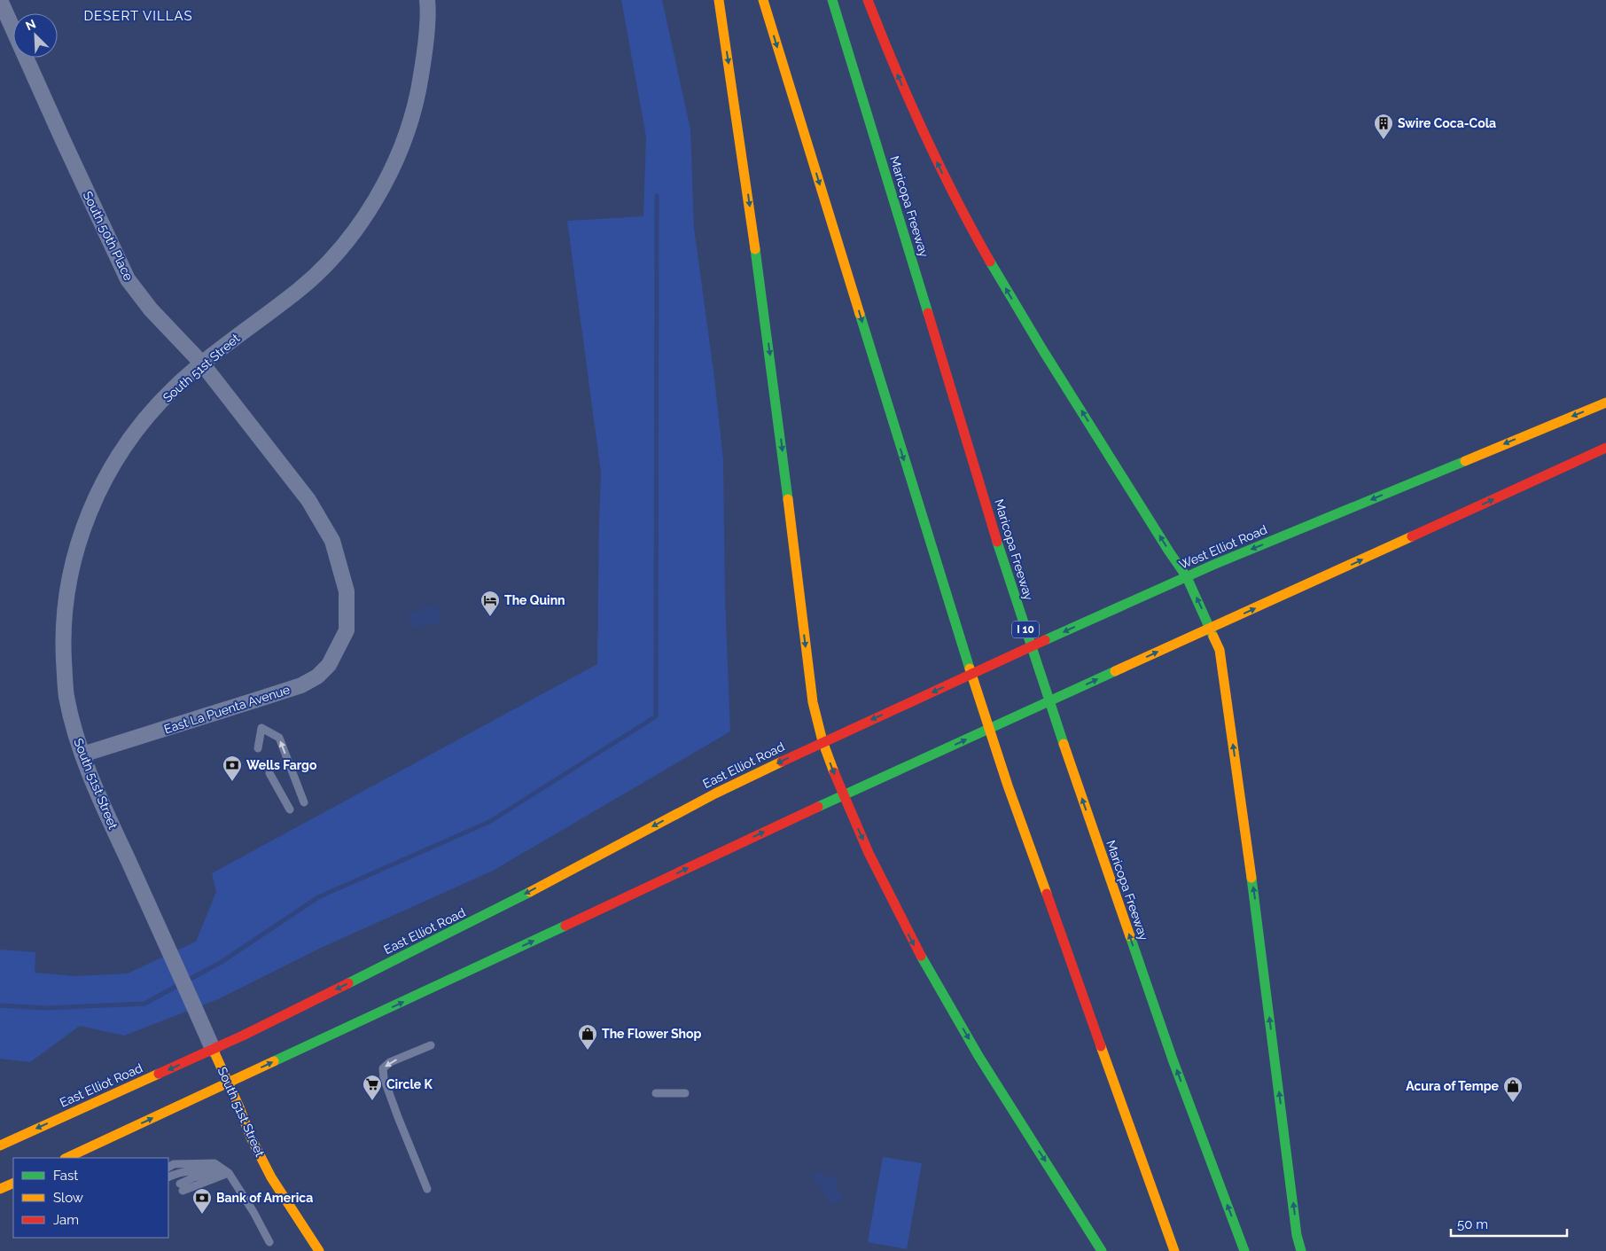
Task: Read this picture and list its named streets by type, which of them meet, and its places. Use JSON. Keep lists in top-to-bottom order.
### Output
{
  "streets": {
    "main road": [
      "Maricopa Freeway",
      "South 51st Street",
      "West Elliot Road",
      "I 10",
      "East Elliot Road"
    ],
    "street": ["South 50th Place", "East La Puenta Avenue"]
  },
  "crossings": [
    ["South 50th Place", "South 51st Street"],
    ["South 50th Place", "East La Puenta Avenue"],
    ["South 51st Street", "East La Puenta Avenue"],
    ["South 51st Street", "East Elliot Road"],
    ["West Elliot Road", "East Elliot Road"]
  ],
  "districts": ["DESERT VILLAS"],
  "places": {
    "building": ["Swire Coca-Cola"],
    "hotel": ["The Quinn"],
    "bank": ["Wells Fargo", "Bank of America"],
    "shop": ["The Flower Shop", "Acura of Tempe"],
    "supermarket": ["Circle K"]
  },
  "legend": ["Fast", "Slow", "Jam"],
  "scale_bar": "50 m",
  "north": "top left"
}
